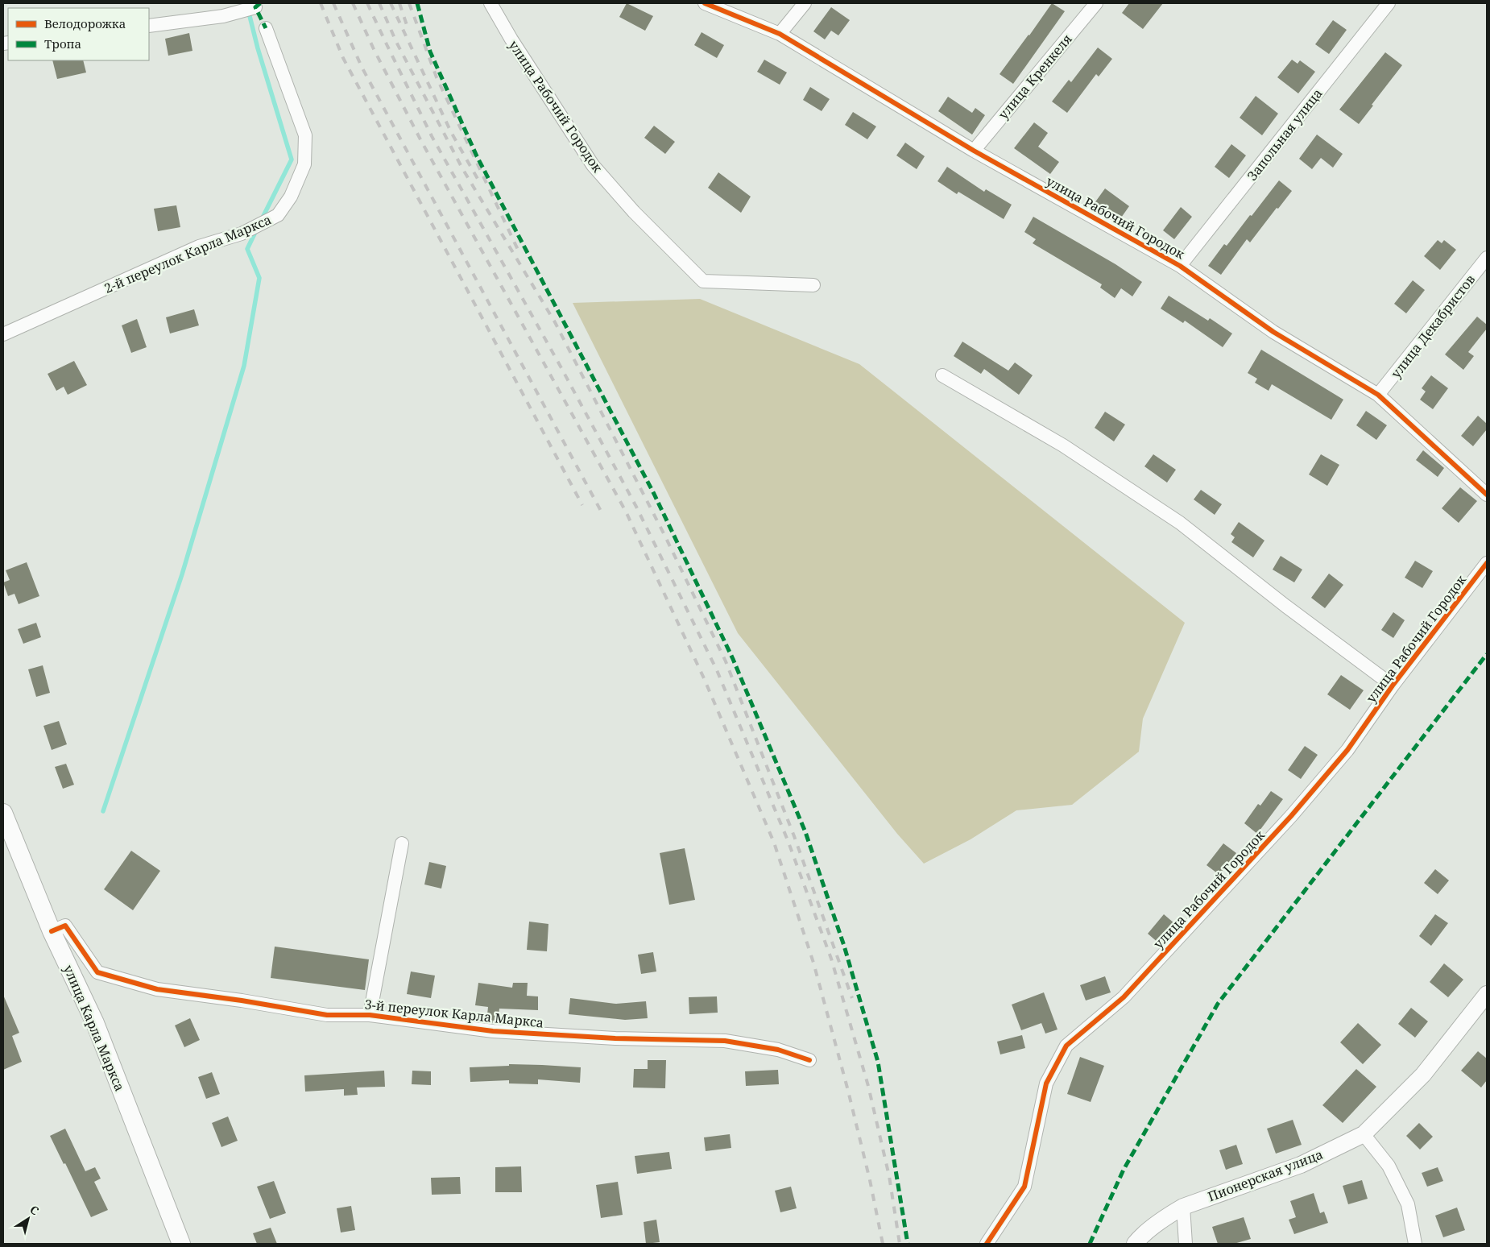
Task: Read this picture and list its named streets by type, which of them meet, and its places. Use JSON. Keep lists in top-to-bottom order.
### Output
{
  "streets": {
    "main road": ["улица Карла Маркса"],
    "street": [
      "улица Кренкеля",
      "улица Рабочий Городок",
      "Запольная улица",
      "2-й переулок Карла Маркса",
      "улица Декабристов",
      "3-й переулок Карла Маркса",
      "Пионерская улица"
    ]
  },
  "crossings": [
    ["улица Кренкеля", "улица Рабочий Городок"],
    ["улица Рабочий Городок", "Запольная улица"],
    ["улица Рабочий Городок", "улица Декабристов"],
    ["3-й переулок Карла Маркса", "улица Карла Маркса"]
  ],
  "legend": ["Велодорожка", "Тропа"],
  "north": "top right"
}
